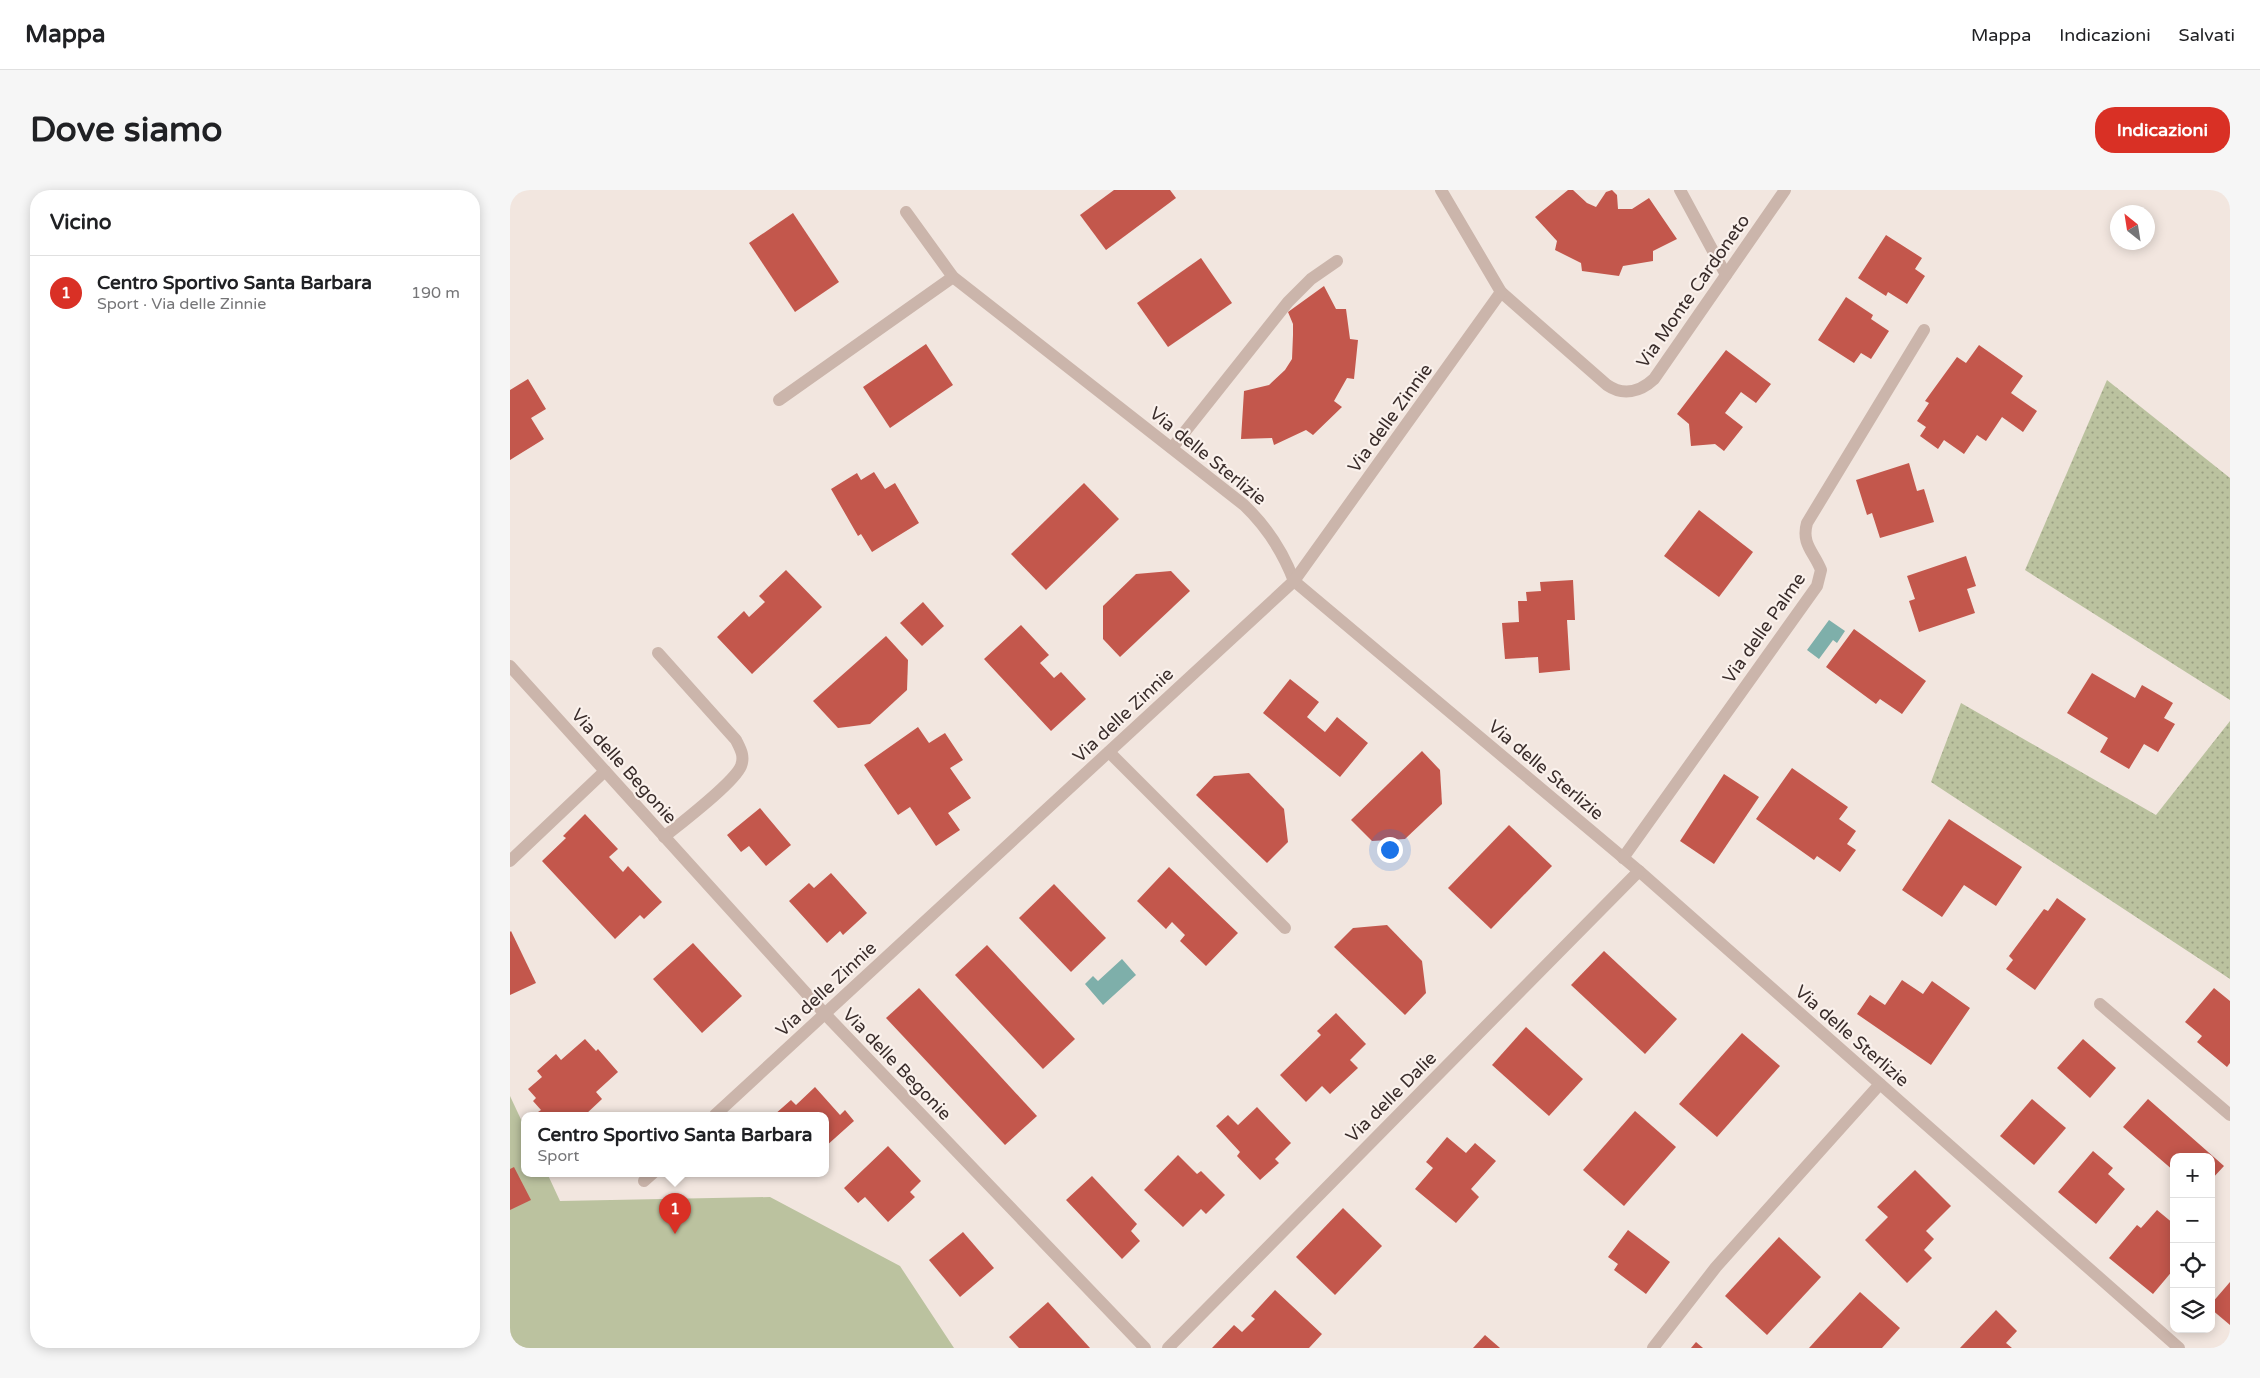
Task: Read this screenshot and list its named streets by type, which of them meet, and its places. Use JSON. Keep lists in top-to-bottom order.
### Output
{
  "streets": {
    "street": [
      "Via Monte Cardoneto",
      "Via delle Zinnie",
      "Via delle Sterlizie",
      "Via delle Palme",
      "Via delle Begonie",
      "Via delle Dalie"
    ]
  },
  "crossings": [
    ["Via Monte Cardoneto", "Via delle Zinnie"],
    ["Via delle Zinnie", "Via delle Sterlizie"],
    ["Via delle Zinnie", "Via delle Begonie"],
    ["Via delle Sterlizie", "Via delle Palme"],
    ["Via delle Sterlizie", "Via delle Dalie"]
  ],
  "north": "top left",
  "page": {
    "header": "Mappa",
    "nav": ["Mappa", "Indicazioni", "Salvati"],
    "buttons": "Indicazioni",
    "title": "Dove siamo",
    "heading": "Vicino",
    "list": [
      {
        "mark": "1",
        "name": "Centro Sportivo Santa Barbara",
        "note": "Sport · Via delle Zinnie",
        "value": "190 m"
      }
    ],
    "popup": ["Centro Sportivo Santa Barbara", "Sport"],
    "map_buttons": ["+", "−"],
    "pins": "1"
  }
}
